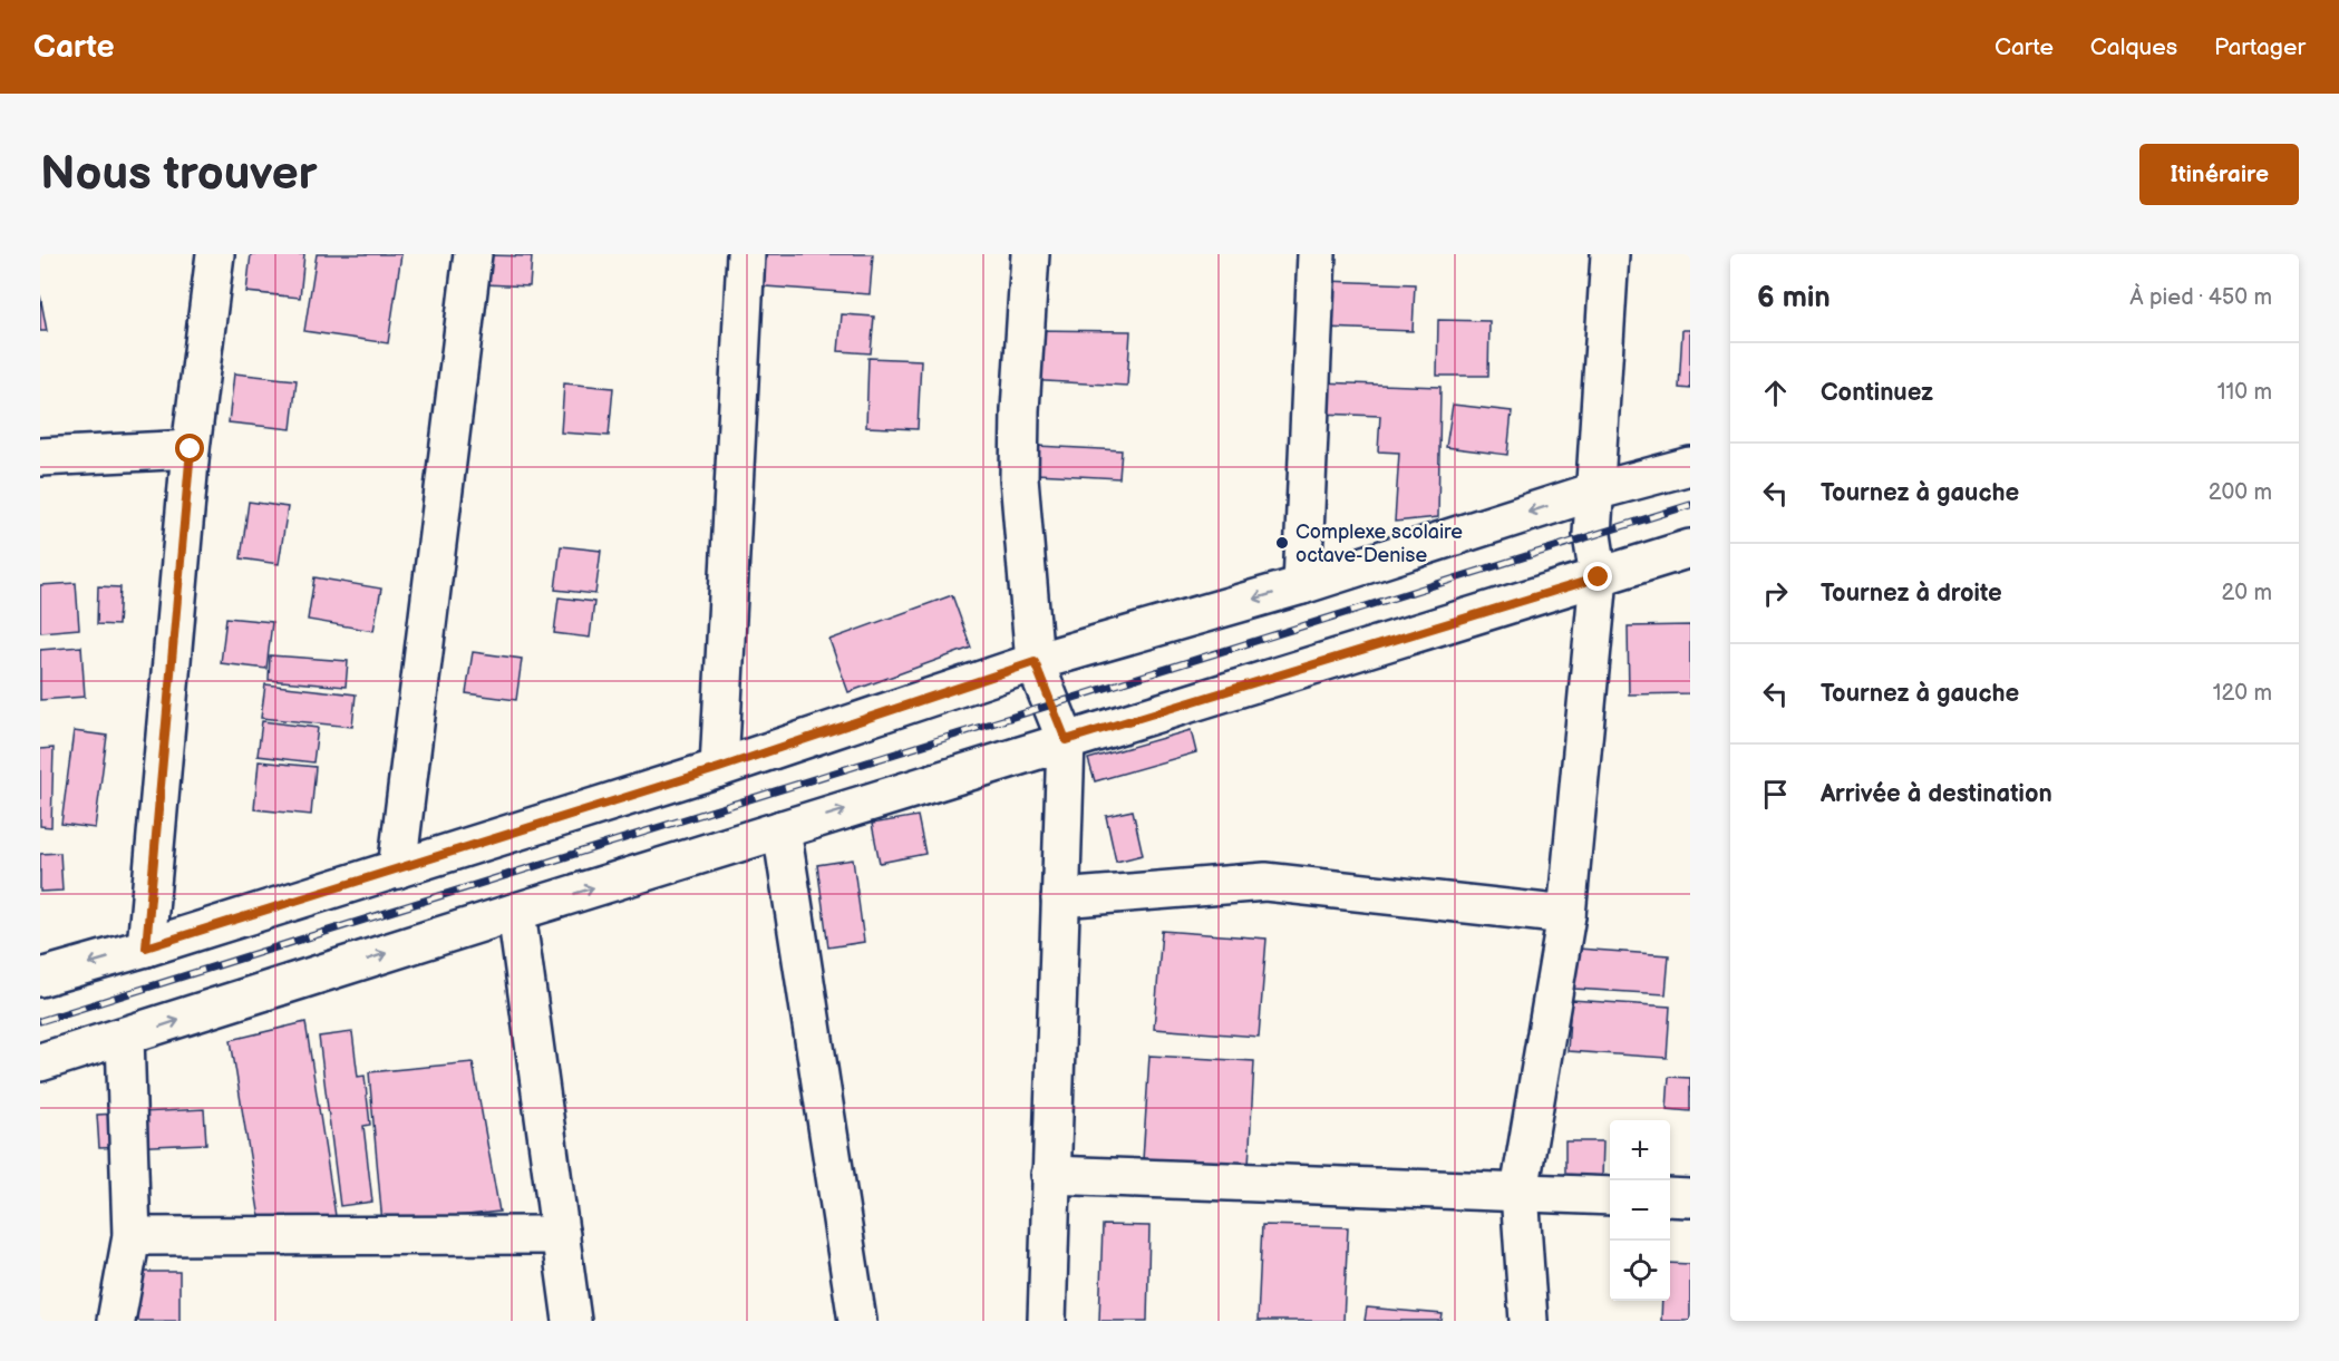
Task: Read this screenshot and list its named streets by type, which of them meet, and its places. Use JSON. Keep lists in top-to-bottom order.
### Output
{
  "places": ["Complexe scolaire octave-Denise"],
  "page": {
    "header": "Carte",
    "nav": ["Carte", "Calques", "Partager"],
    "buttons": "Itinéraire",
    "title": "Nous trouver",
    "heading": ["6 min", "À pied · 450 m"],
    "list": [
      ["Continuez", "110 m"],
      ["Tournez à gauche", "200 m"],
      ["Tournez à droite", "20 m"],
      ["Tournez à gauche", "120 m"],
      "Arrivée à destination"
    ],
    "map_buttons": ["+", "−"]
  }
}
